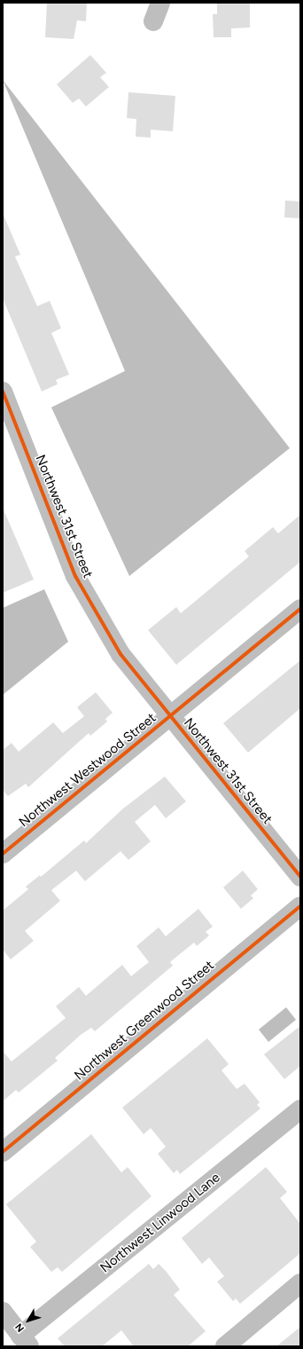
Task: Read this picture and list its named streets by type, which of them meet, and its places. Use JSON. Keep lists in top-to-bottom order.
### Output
{
  "streets": {
    "street": [
      "Northwest 31st Street",
      "Northwest Westwood Street",
      "Northwest Greenwood Street",
      "Northwest Linwood Lane"
    ]
  },
  "crossings": [
    ["Northwest 31st Street", "Northwest Westwood Street"]
  ],
  "north": "bottom left"
}
